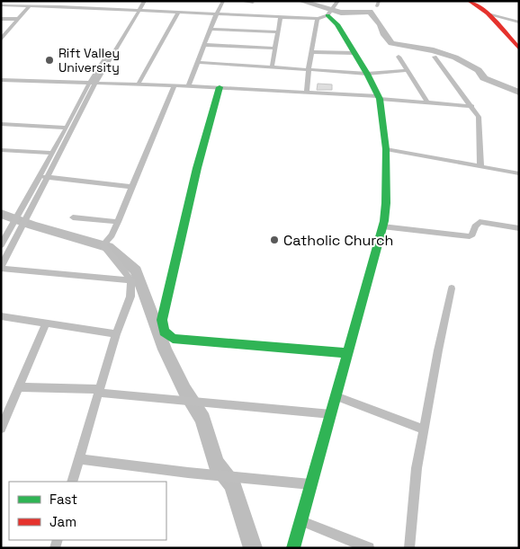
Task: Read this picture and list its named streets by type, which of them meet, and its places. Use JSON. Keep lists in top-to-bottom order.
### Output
{
  "places": ["Rift Valley University", "Catholic Church"],
  "legend": ["Fast", "Jam"]
}
